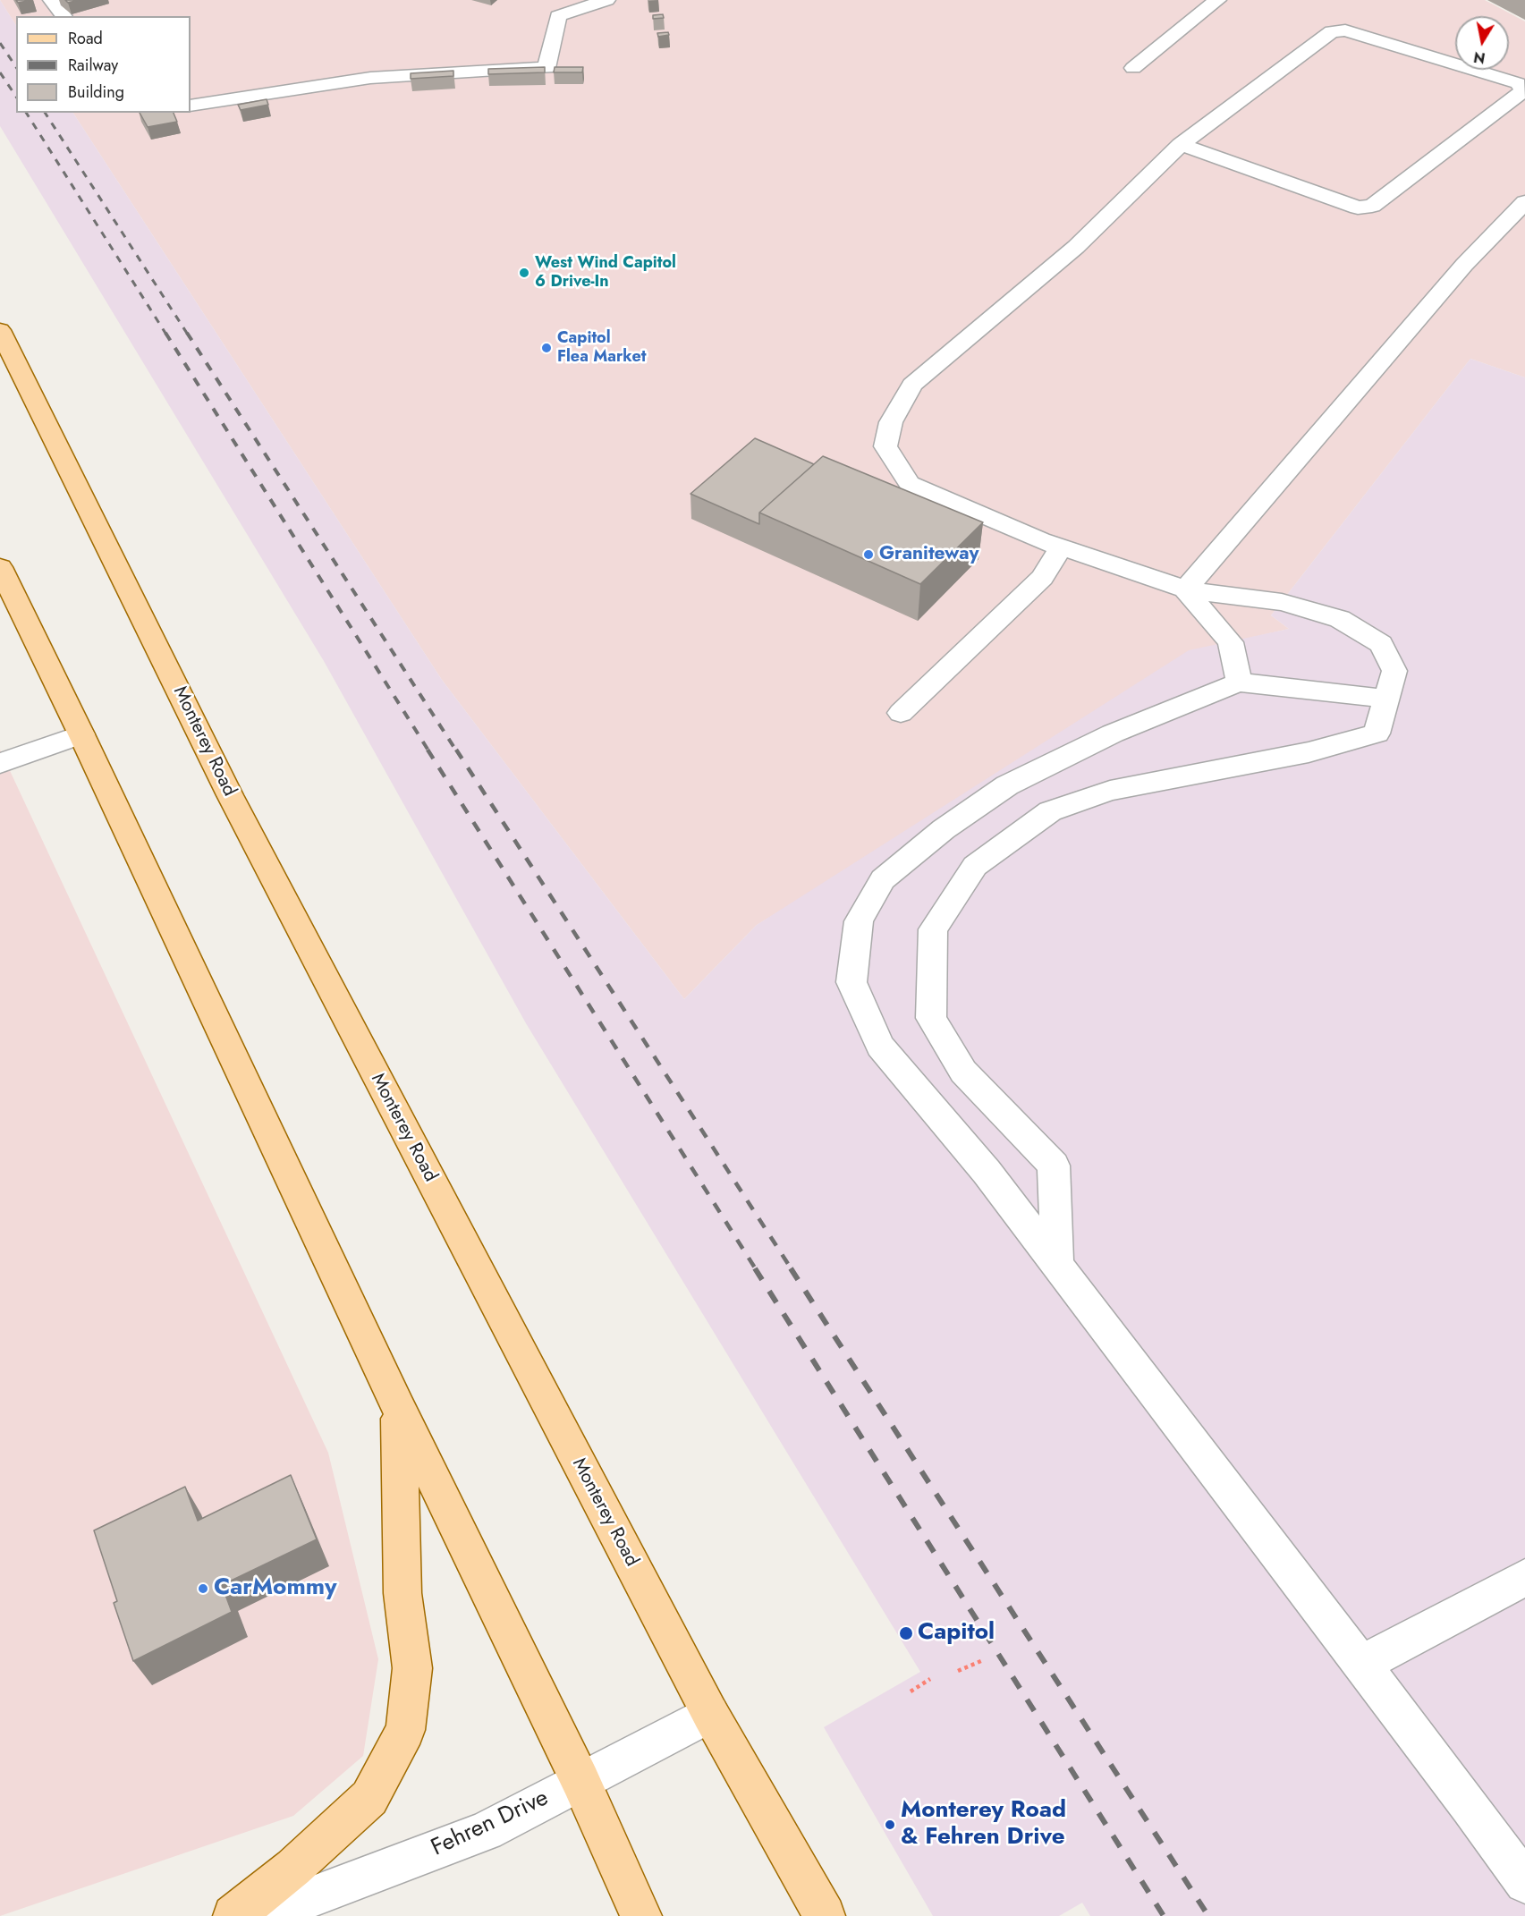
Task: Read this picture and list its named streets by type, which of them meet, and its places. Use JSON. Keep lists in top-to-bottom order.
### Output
{
  "streets": {
    "main road": ["Monterey Road"],
    "street": ["Fehren Drive"]
  },
  "crossings": [
    ["Monterey Road", "Fehren Drive"]
  ],
  "places": [
    "West Wind Capitol 6 Drive-In",
    "Capitol Flea Market",
    "Graniteway",
    "CarMommy",
    "Capitol",
    "Monterey Road & Fehren Drive"
  ],
  "legend": ["Road", "Railway", "Building"],
  "north": "bottom"
}
